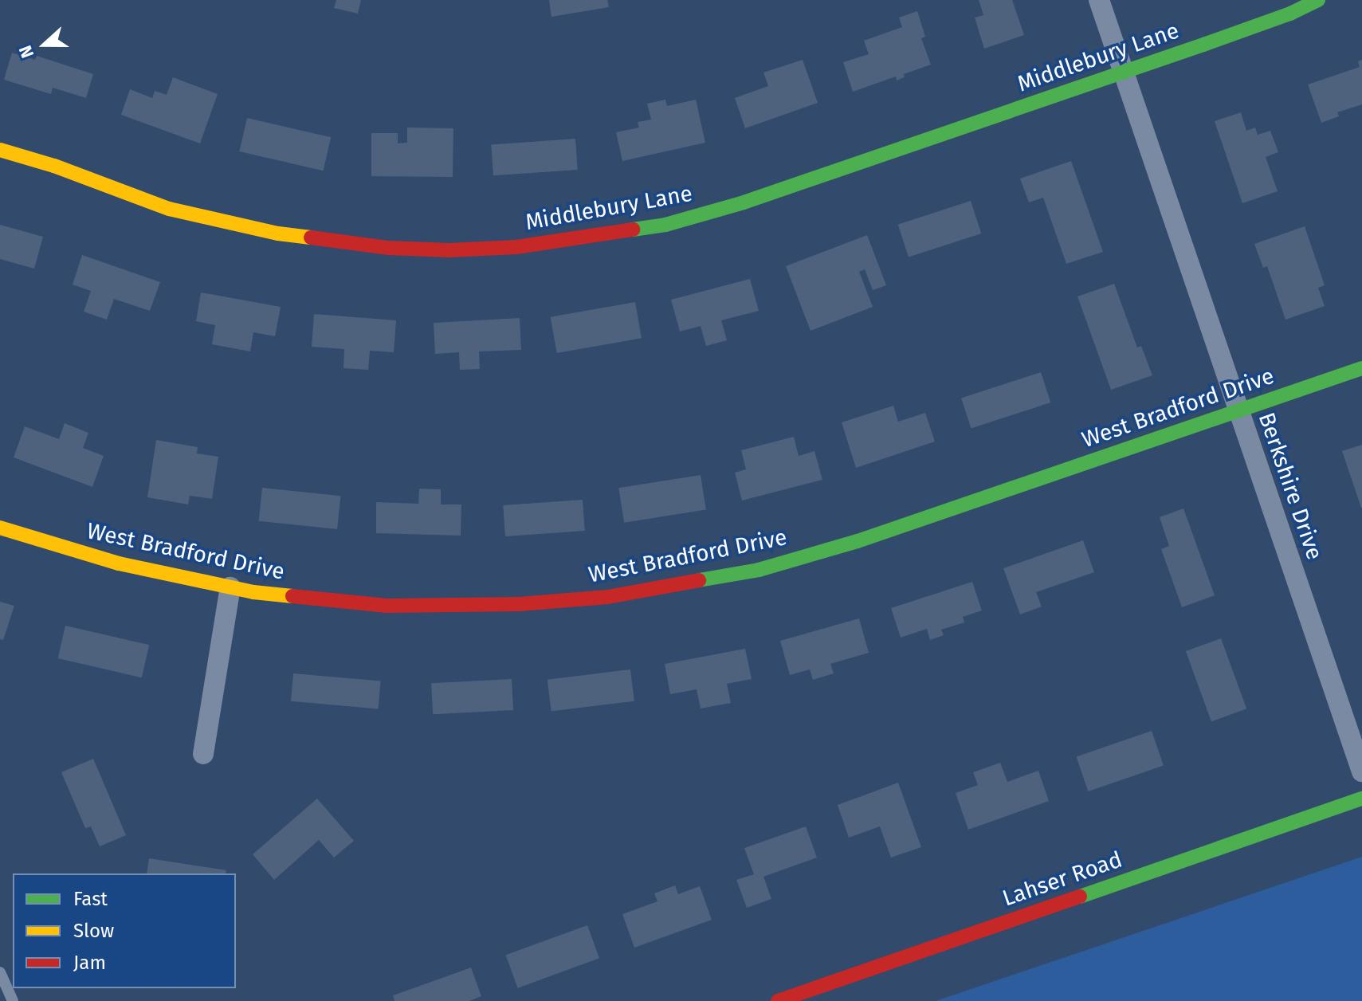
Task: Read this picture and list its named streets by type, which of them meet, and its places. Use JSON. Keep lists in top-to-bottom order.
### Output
{
  "streets": {
    "street": [
      "Middlebury Lane",
      "West Bradford Drive",
      "Berkshire Drive",
      "Lahser Road"
    ]
  },
  "crossings": [
    ["Middlebury Lane", "Berkshire Drive"],
    ["West Bradford Drive", "Berkshire Drive"]
  ],
  "legend": ["Fast", "Slow", "Jam"],
  "north": "left"
}
